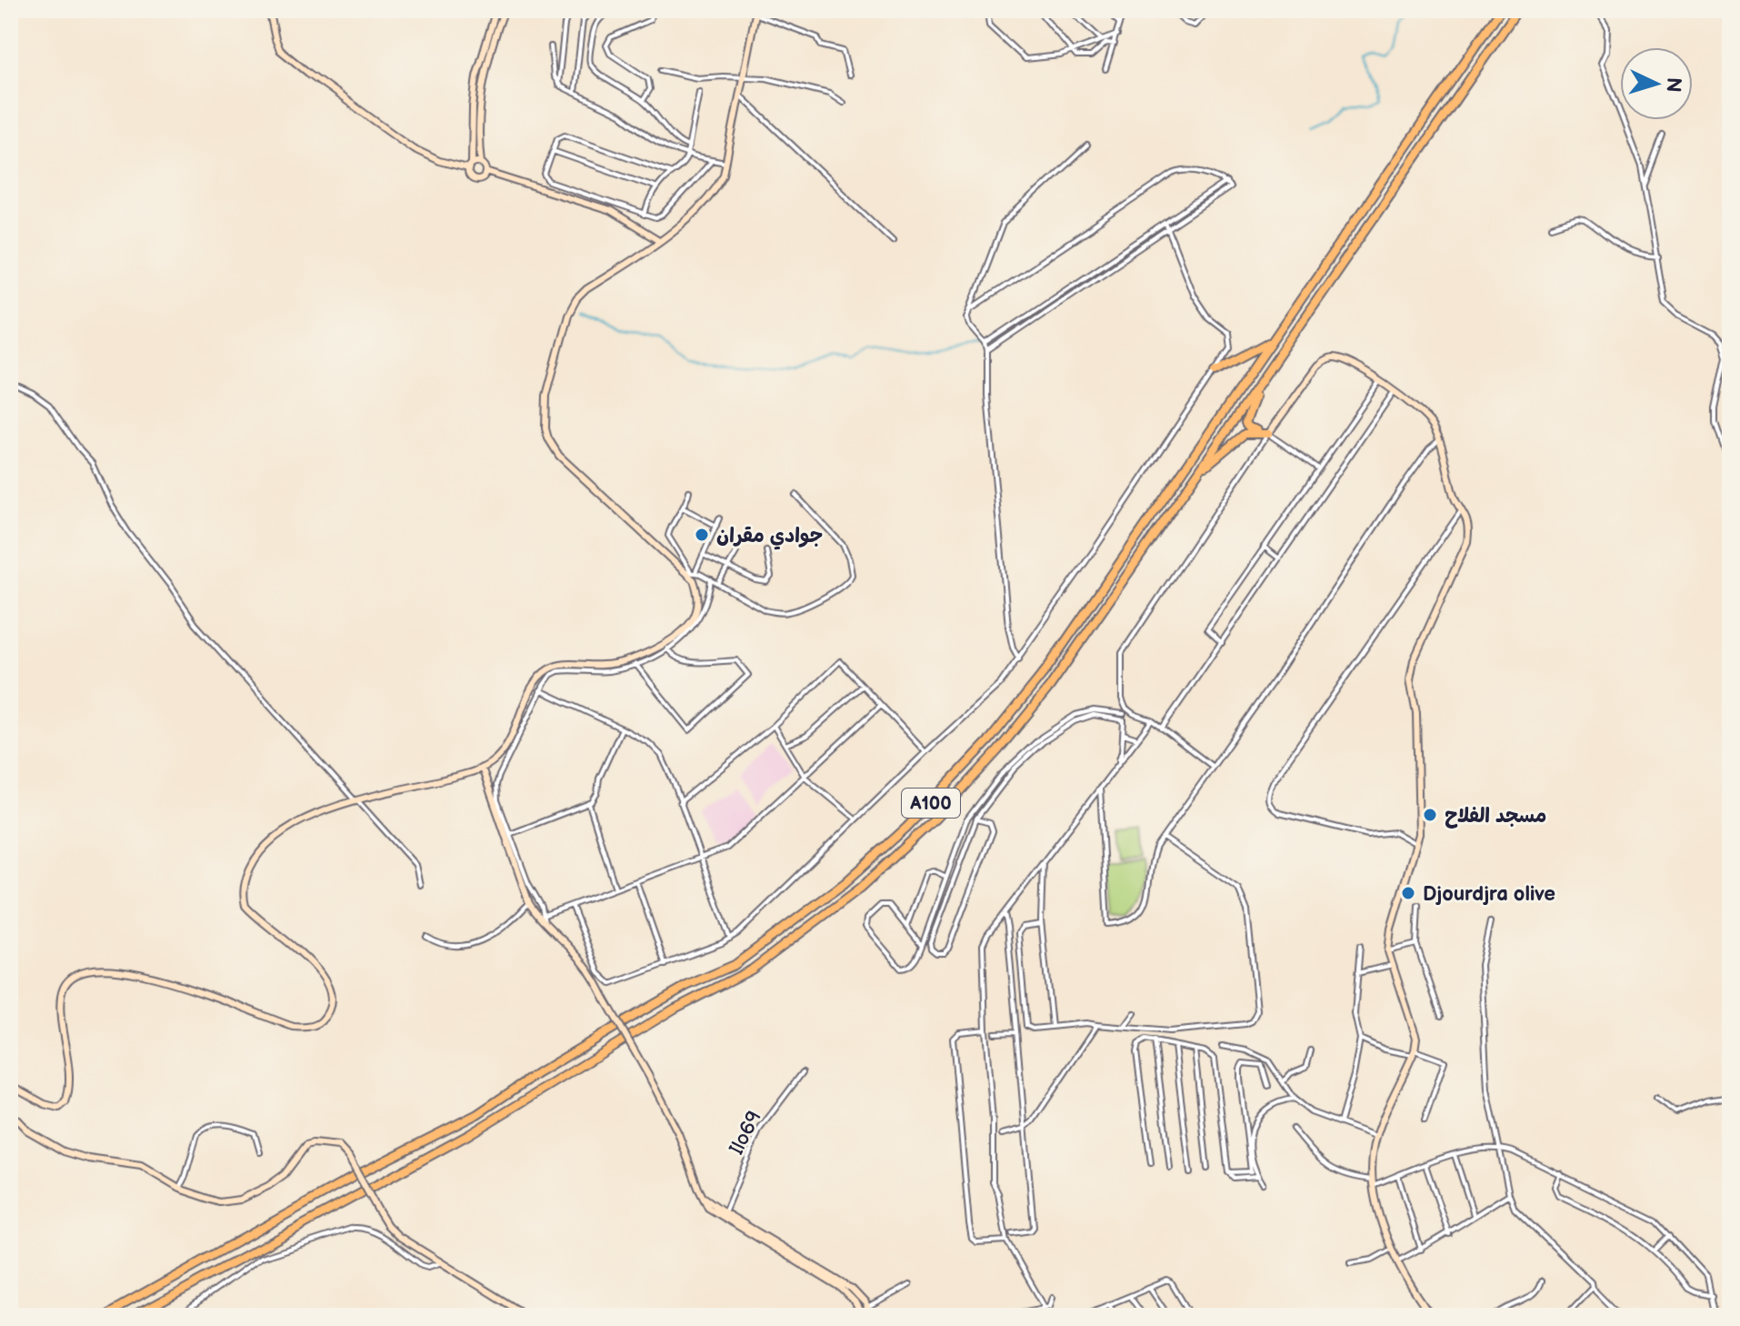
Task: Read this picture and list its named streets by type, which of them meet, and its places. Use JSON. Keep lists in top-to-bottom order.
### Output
{
  "streets": {
    "highway": ["A100"],
    "street": ["Ilo69"]
  },
  "places": ["جوادي مقران", "مسجد الفلاح", "Djourdjra olive"],
  "north": "right"
}
